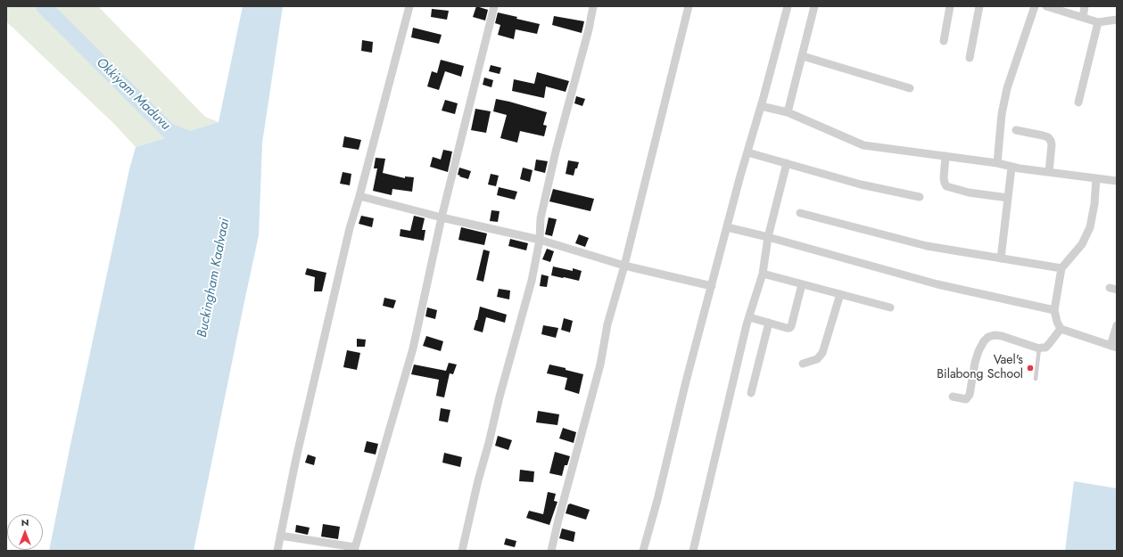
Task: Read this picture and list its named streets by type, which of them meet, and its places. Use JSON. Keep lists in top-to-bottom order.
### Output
{
  "water": ["Okkiyam Maduvu", "Buckingham Kaalvaai"],
  "places": ["Vael's Bilabong School"],
  "north": "top"
}
